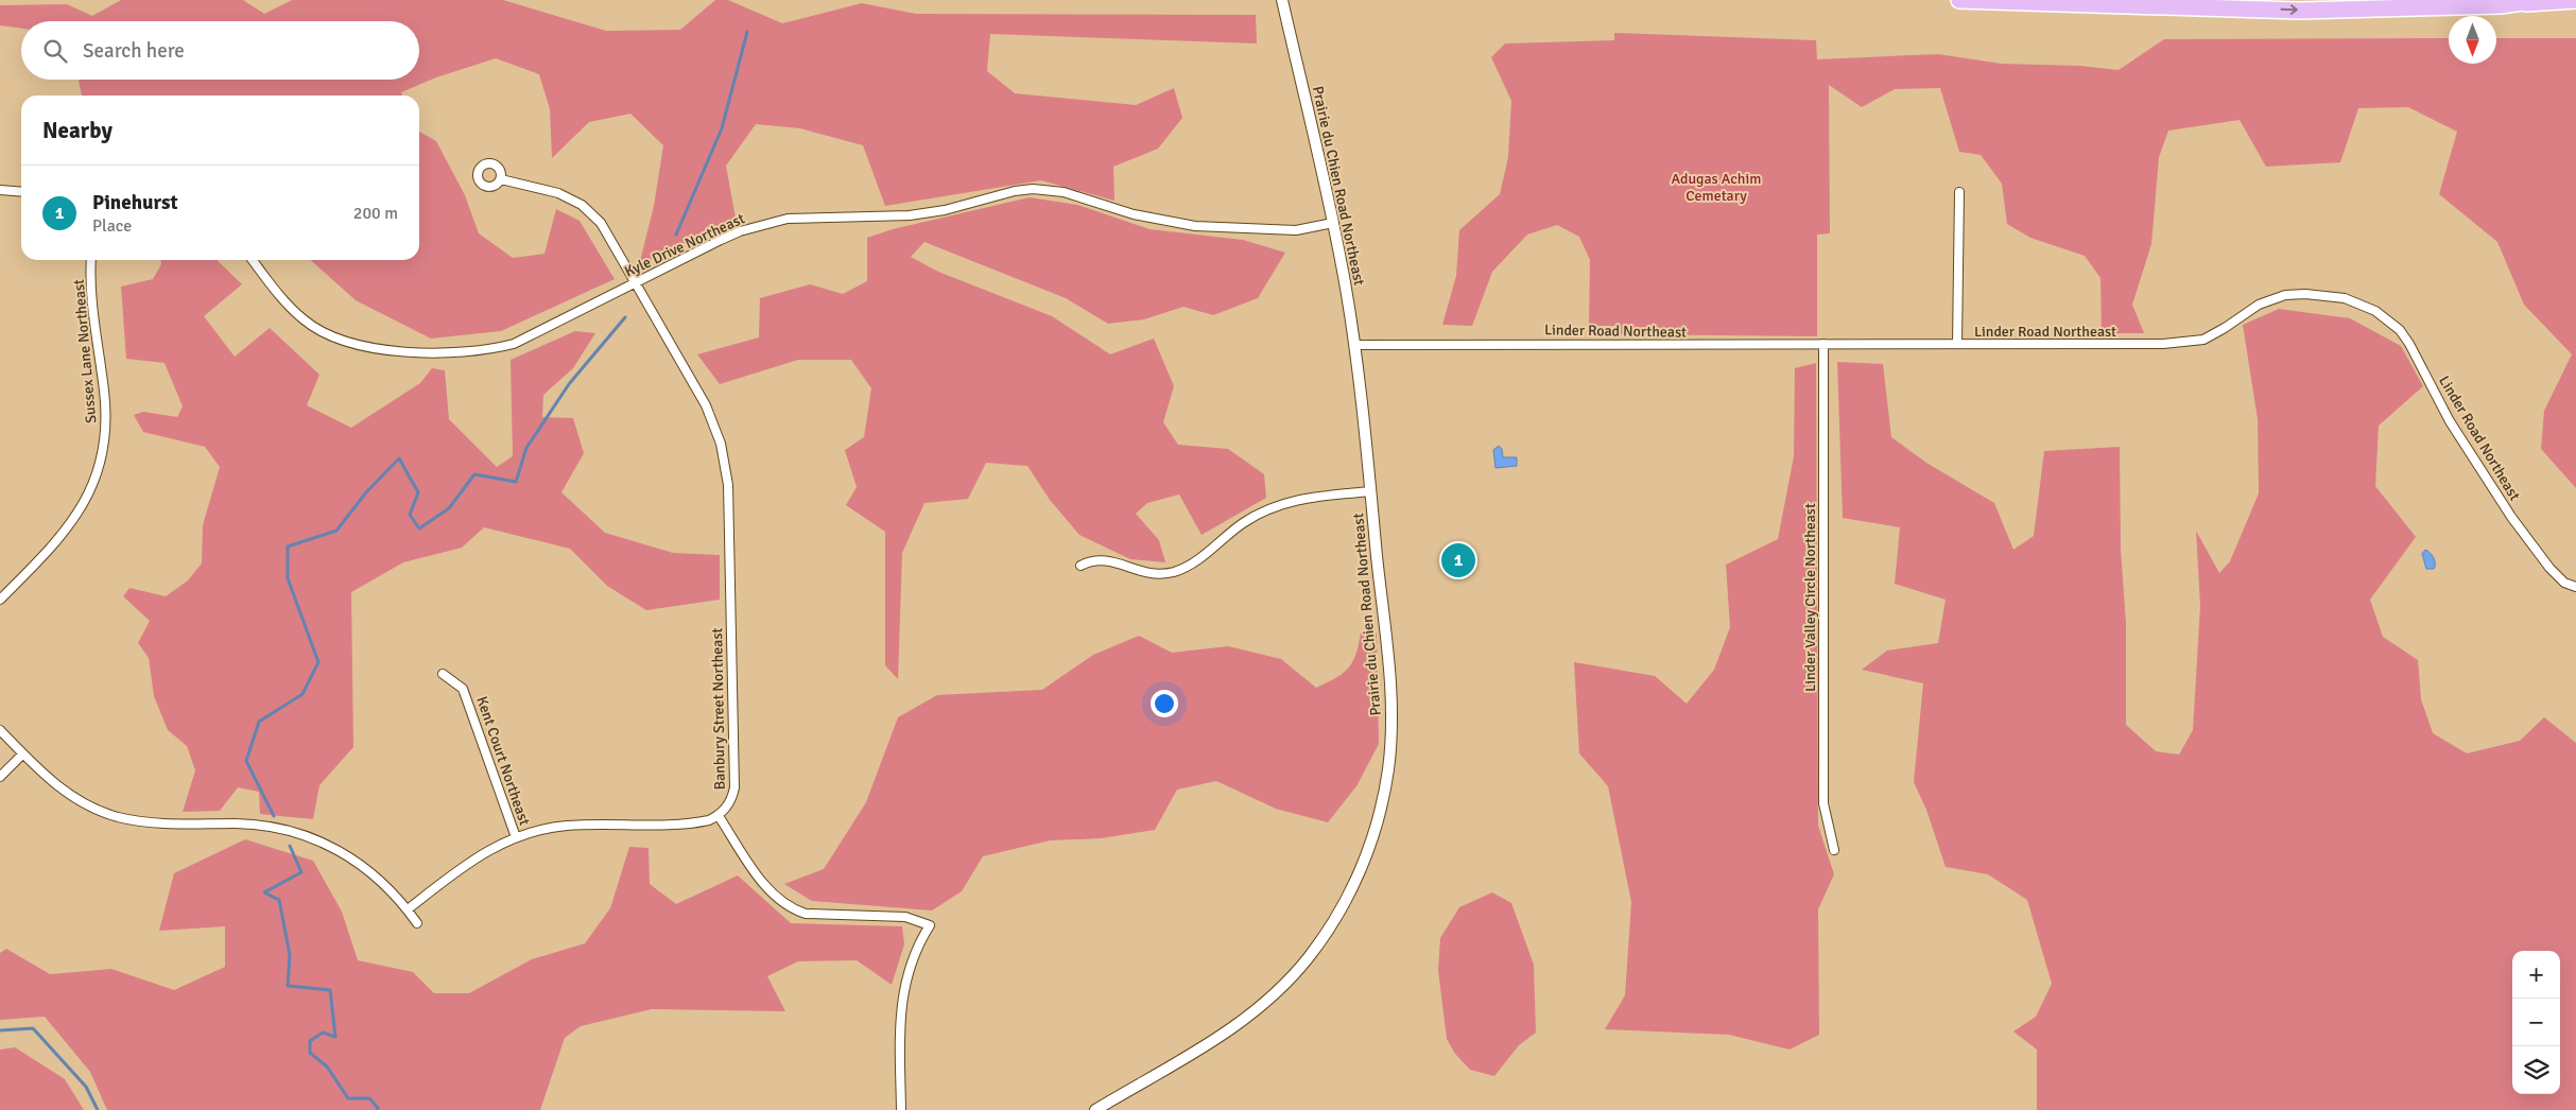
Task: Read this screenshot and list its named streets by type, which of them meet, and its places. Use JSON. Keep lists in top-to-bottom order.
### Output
{
  "streets": {
    "street": [
      "Prairie du Chien Road Northeast",
      "Kyle Drive Northeast",
      "Linder Road Northeast",
      "Sussex Lane Northeast",
      "Linder Valley Circle Northeast",
      "Banbury Street Northeast",
      "Kent Court Northeast"
    ]
  },
  "crossings": [
    ["Prairie du Chien Road Northeast", "Kyle Drive Northeast"],
    ["Prairie du Chien Road Northeast", "Linder Road Northeast"],
    ["Kyle Drive Northeast", "Banbury Street Northeast"],
    ["Linder Road Northeast", "Linder Valley Circle Northeast"]
  ],
  "parks": ["Adugas Achim Cemetary"],
  "north": "bottom",
  "page": {
    "search": "Search here",
    "heading": "Nearby",
    "list": [
      {
        "mark": "1",
        "name": "Pinehurst",
        "note": "Place",
        "value": "200 m"
      }
    ],
    "pins": "1",
    "map_buttons": ["+", "−"]
  }
}
